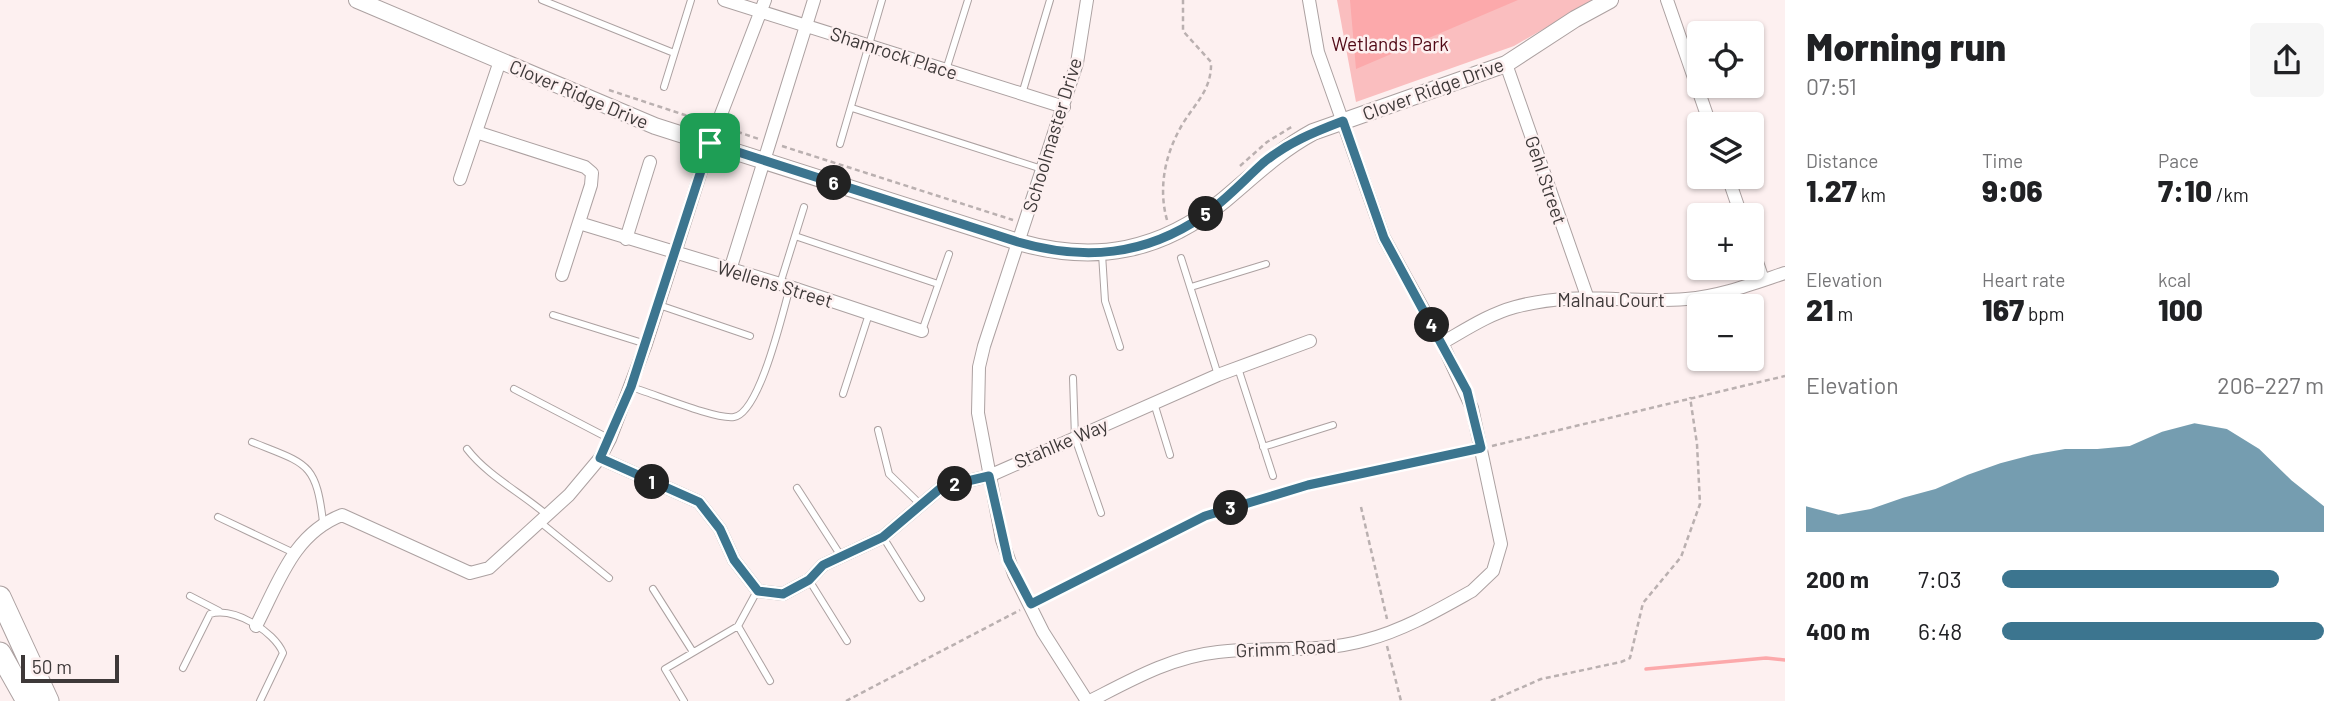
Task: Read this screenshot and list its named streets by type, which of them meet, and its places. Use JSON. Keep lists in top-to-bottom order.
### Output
{
  "streets": {
    "street": [
      "Shamrock Place",
      "Clover Ridge Drive",
      "Schoolmaster Drive",
      "Gehl Street",
      "Wellens Street",
      "Malnau Court",
      "Stahlke Way",
      "Grimm Road"
    ]
  },
  "crossings": [
    ["Shamrock Place", "Schoolmaster Drive"],
    ["Clover Ridge Drive", "Schoolmaster Drive"],
    ["Clover Ridge Drive", "Gehl Street"],
    ["Clover Ridge Drive", "Grimm Road"],
    ["Schoolmaster Drive", "Stahlke Way"],
    ["Schoolmaster Drive", "Grimm Road"],
    ["Gehl Street", "Malnau Court"],
    ["Malnau Court", "Grimm Road"]
  ],
  "parks": ["Wetlands Park"],
  "scale_bar": "50 m",
  "page": {
    "heading": ["Morning run", "07:51"],
    "map_buttons": ["+", "−"],
    "stats": [
      ["Distance", "1.27 km"],
      ["Time", "9:06"],
      ["Pace", "7:10 /km"],
      ["Elevation", "21 m"],
      ["Heart rate", "167 bpm"],
      ["kcal", "100"]
    ],
    "pins": [
      "6",
      "5",
      "4",
      "1",
      "2",
      "3"
    ],
    "chart": ["Elevation", "206–227 m"],
    "list": [
      {
        "name": "200 m",
        "note": "7:03"
      },
      {
        "name": "400 m",
        "note": "6:48"
      }
    ],
    "scale": "50 m"
  }
}
